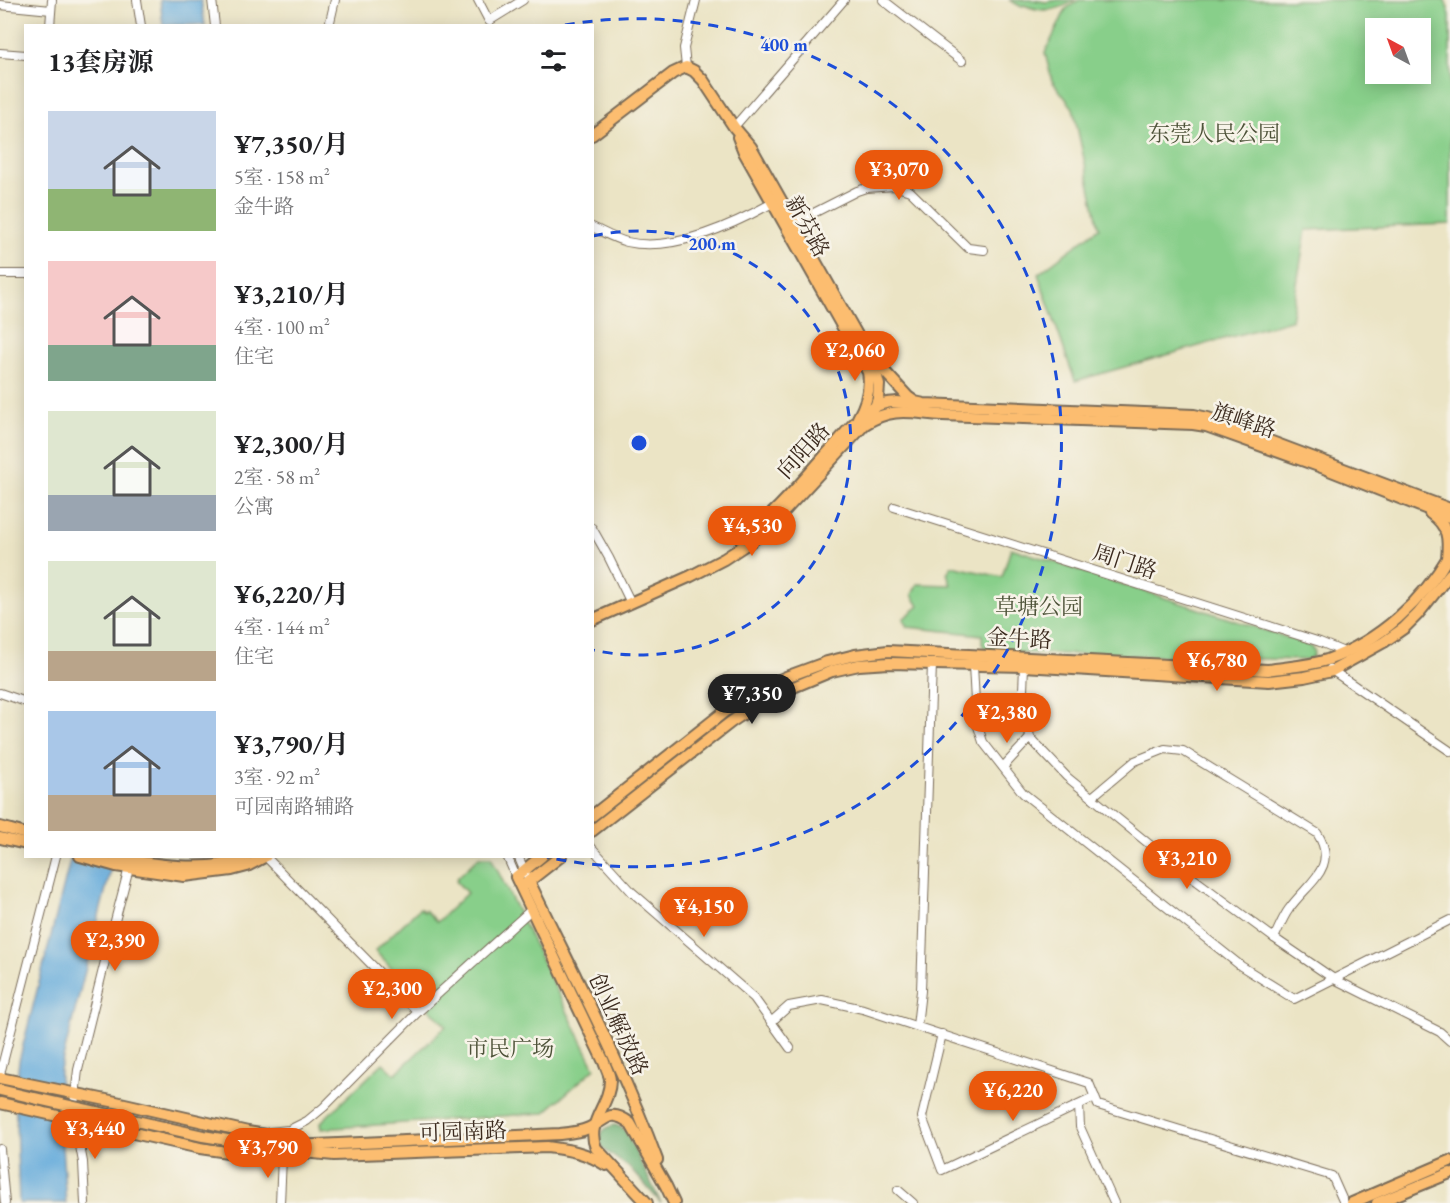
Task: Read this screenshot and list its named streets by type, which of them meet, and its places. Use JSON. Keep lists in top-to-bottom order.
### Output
{
  "streets": {
    "main road": [
      "新芬路",
      "旗峰路",
      "向阳路",
      "金牛路",
      "创业解放路",
      "可园南路"
    ],
    "street": ["周门路"]
  },
  "crossings": [
    ["旗峰路", "向阳路"],
    ["周门路", "金牛路"],
    ["创业解放路", "可园南路"]
  ],
  "parks": ["东莞人民公园", "草塘公园", "市民广场"],
  "north": "top left",
  "page": {
    "heading": "13套房源",
    "list": [
      {
        "name": "¥7,350/月",
        "note": "5室 · 158 m² · 金牛路"
      },
      {
        "name": "¥3,210/月",
        "note": "4室 · 100 m² · 住宅"
      },
      {
        "name": "¥2,300/月",
        "note": "2室 · 58 m² · 公寓"
      },
      {
        "name": "¥6,220/月",
        "note": "4室 · 144 m² · 住宅"
      },
      {
        "name": "¥3,790/月",
        "note": "3室 · 92 m² · 可园南路辅路"
      }
    ],
    "price": [
      "¥3,070",
      "¥2,060",
      "¥4,530",
      "¥6,780",
      "¥7,350",
      "¥2,380",
      "¥3,210",
      "¥4,150",
      "¥2,390",
      "¥2,300",
      "¥6,220",
      "¥3,440",
      "¥3,790"
    ]
  },
  "rings": ["400 m", "200 m"]
}
